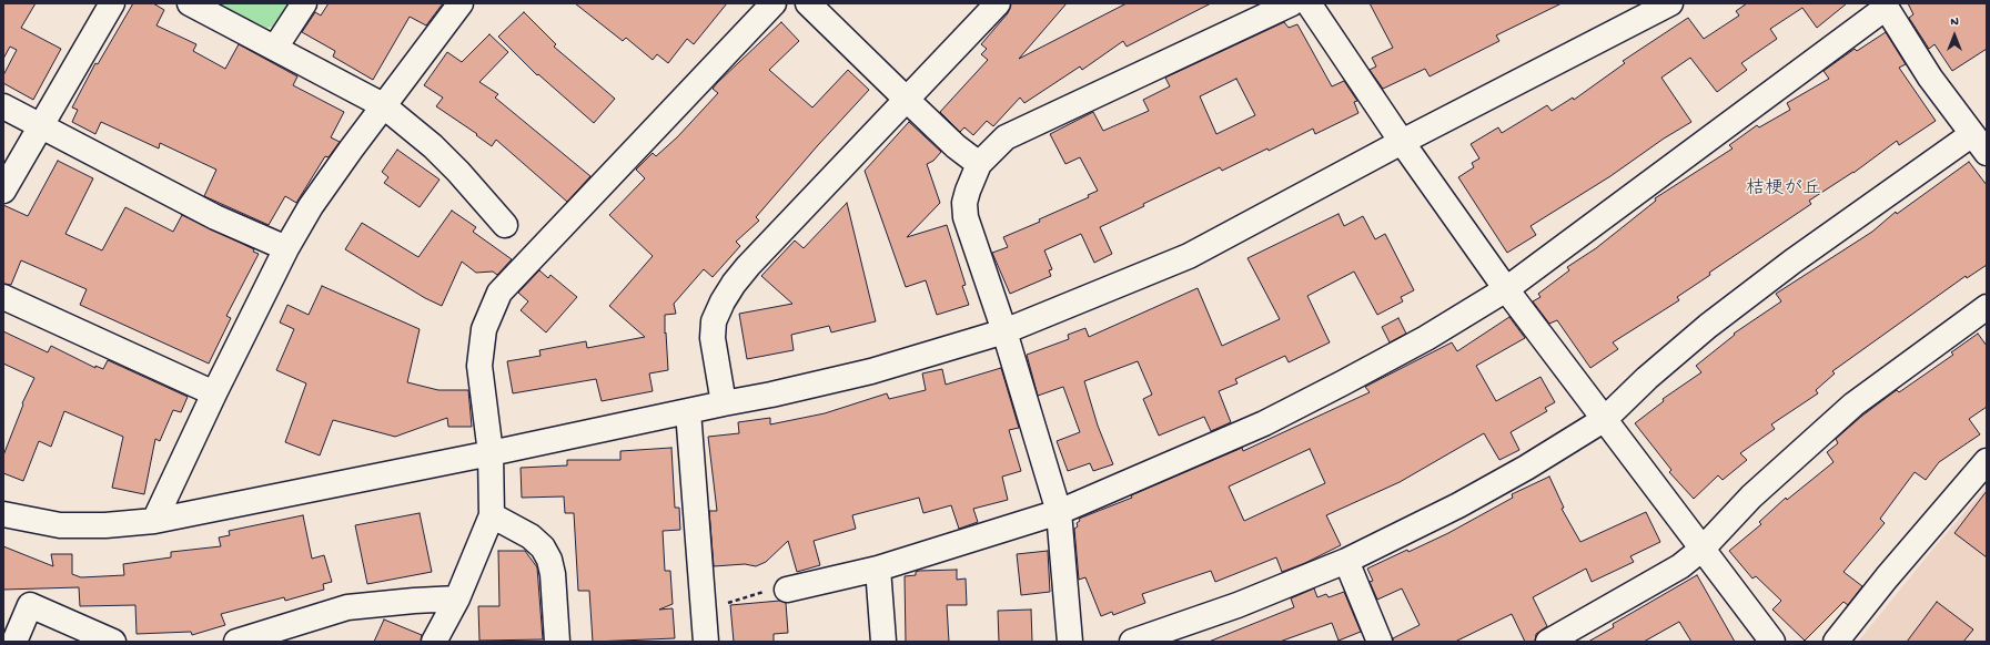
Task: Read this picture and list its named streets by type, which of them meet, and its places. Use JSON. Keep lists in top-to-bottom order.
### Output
{
  "districts": ["桔梗が丘"],
  "north": "top"
}
